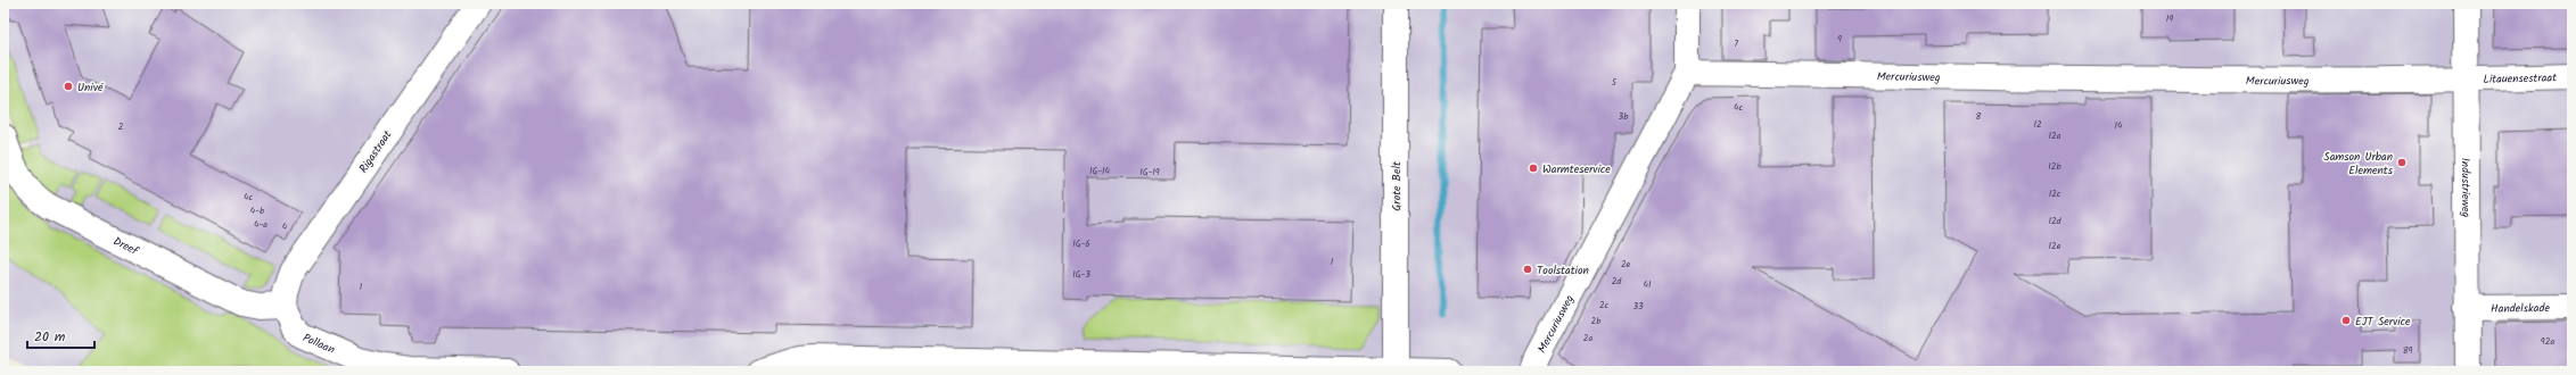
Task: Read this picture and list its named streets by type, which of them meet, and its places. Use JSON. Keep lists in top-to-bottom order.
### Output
{
  "streets": {
    "street": [
      "Mercuriusweg",
      "Litauensestraat",
      "Rigastraat",
      "Grote Belt",
      "Industrieweg",
      "Dreef",
      "Handelskade",
      "Pollaan"
    ]
  },
  "crossings": [
    ["Mercuriusweg", "Litauensestraat"],
    ["Mercuriusweg", "Industrieweg"],
    ["Litauensestraat", "Industrieweg"],
    ["Rigastraat", "Dreef"],
    ["Rigastraat", "Pollaan"],
    ["Industrieweg", "Handelskade"],
    ["Dreef", "Pollaan"]
  ],
  "places": [
    "Univé",
    "Samson Urban Elements",
    "Warmteservice",
    "Toolstation",
    "EJT Service"
  ],
  "house_numbers": [
    "19",
    "9",
    "7",
    "5",
    "4c",
    "3b",
    "8",
    "12",
    "14",
    "2",
    "12a",
    "12b",
    "1G-14",
    "1G-19",
    "12c",
    "4c",
    "4-b",
    "12d",
    "4-a",
    "4",
    "1G-6",
    "12e",
    "1",
    "2e",
    "1G-3",
    "2d",
    "41",
    "1",
    "2c",
    "33",
    "2b",
    "2a",
    "92a",
    "89"
  ],
  "scale_bar": "20 m"
}
